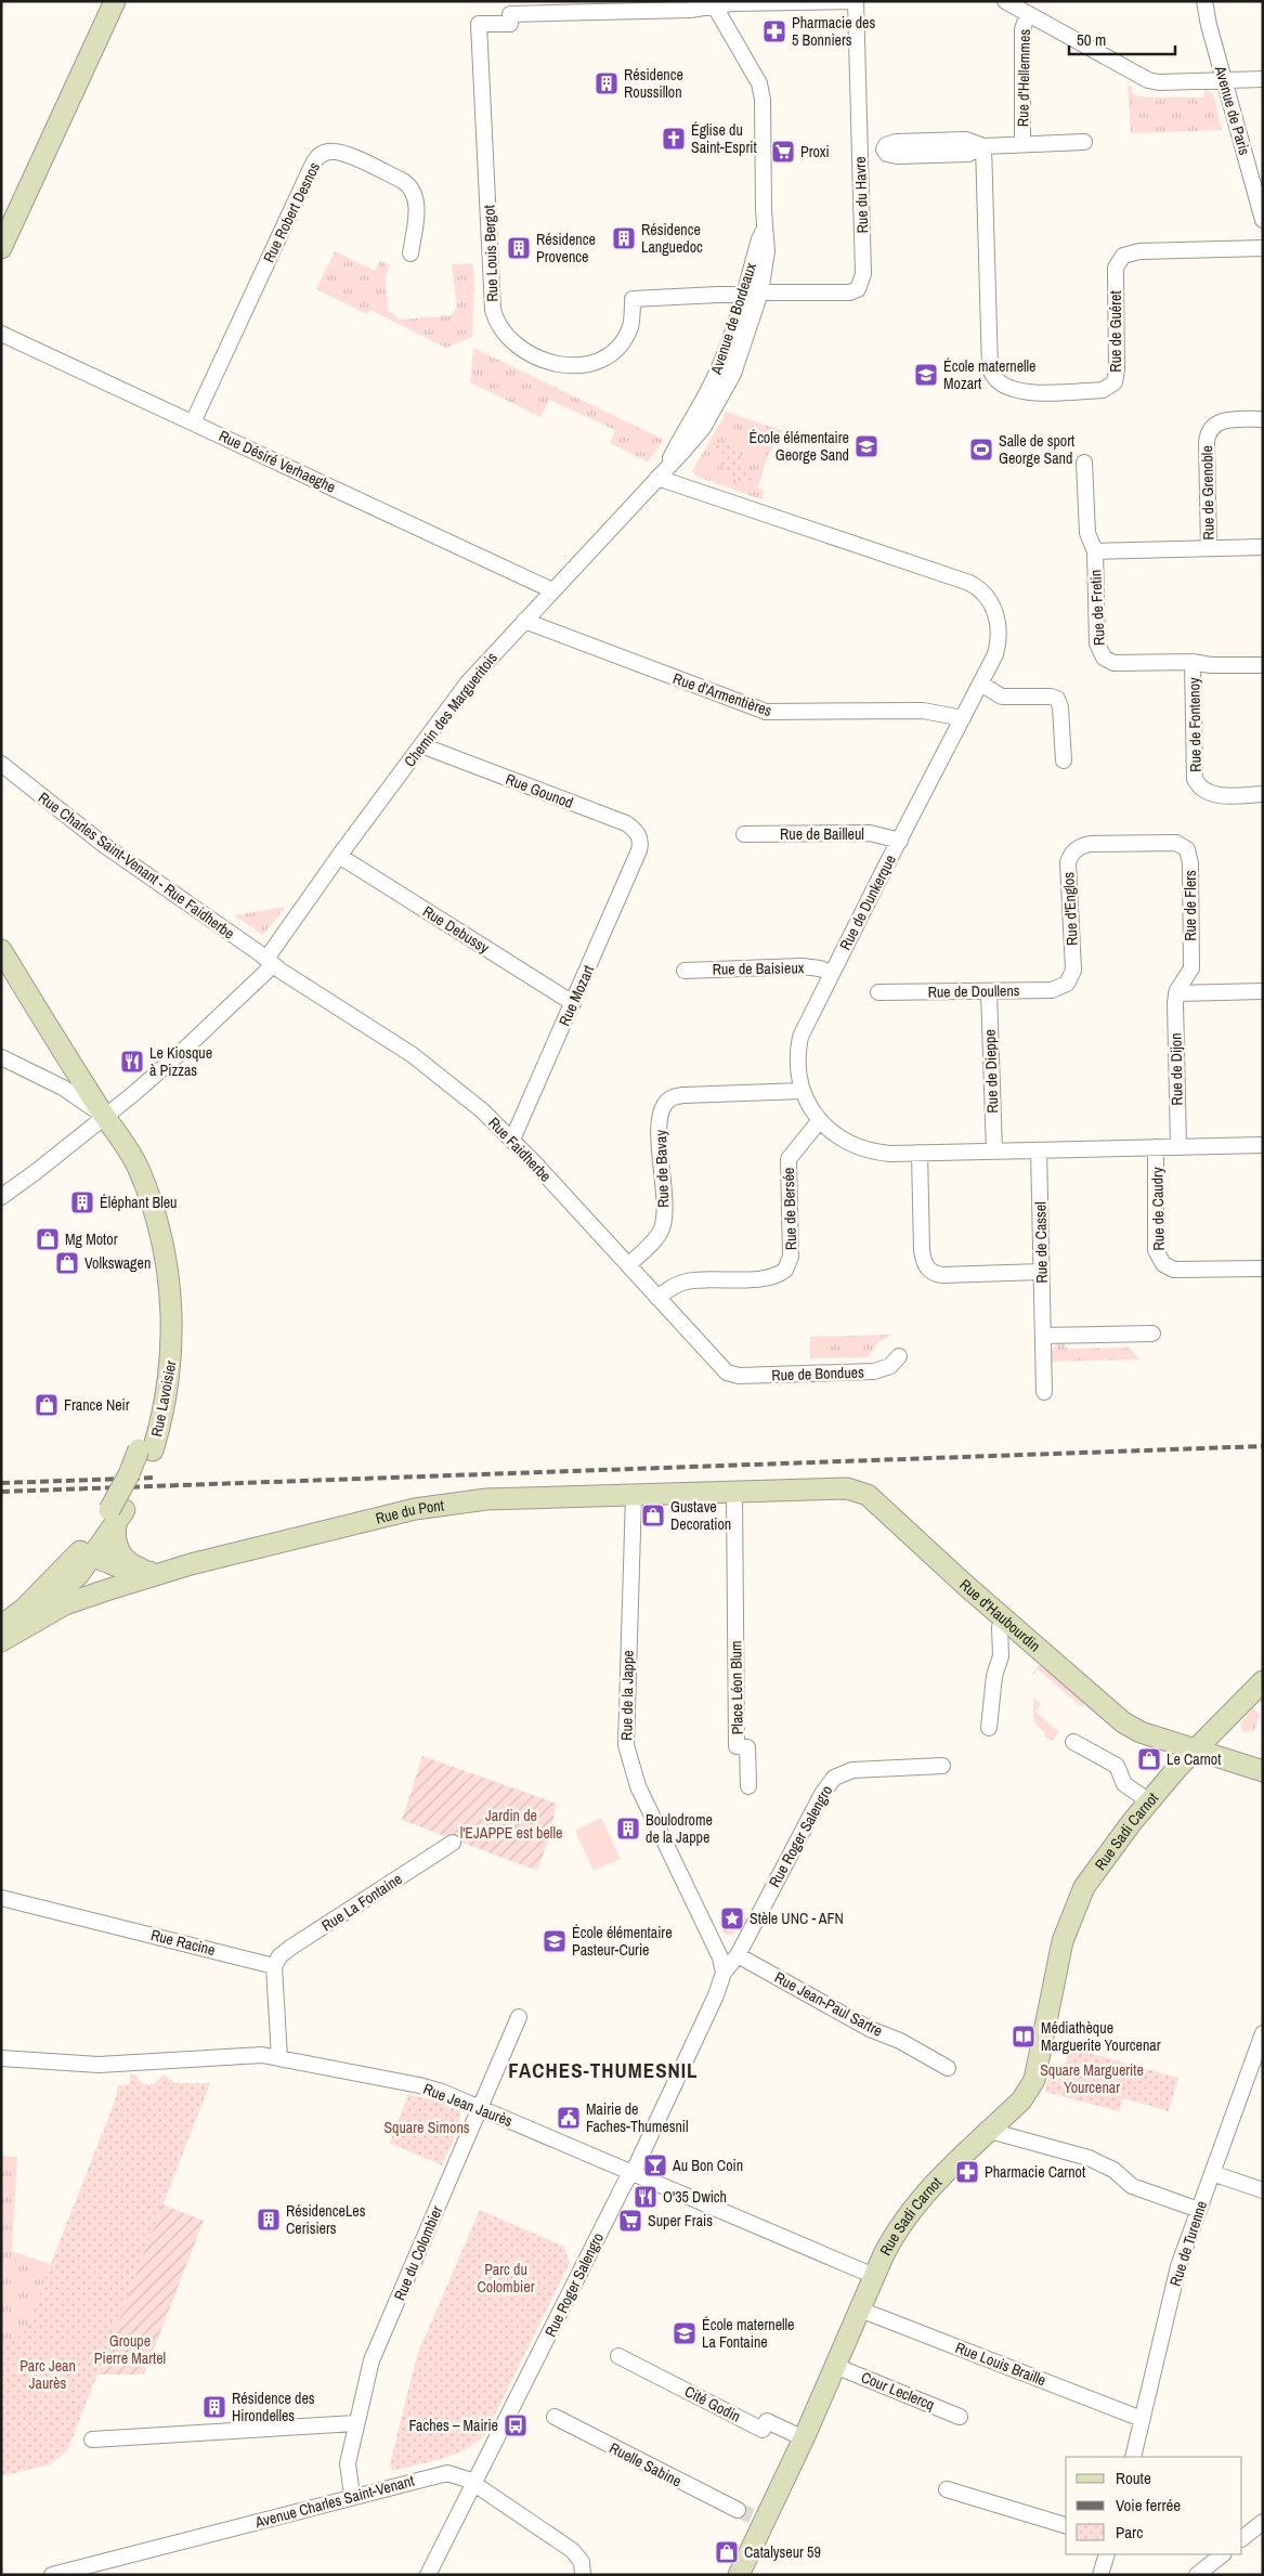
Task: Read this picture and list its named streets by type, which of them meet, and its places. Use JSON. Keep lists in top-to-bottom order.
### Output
{
  "streets": {
    "main road": [
      "Rue Lavoisier",
      "Rue du Pont",
      "Rue d'Haubourdin",
      "Rue Sadi Carnot"
    ],
    "street": [
      "Rue d'Hellemmes",
      "Avenue de Paris",
      "Rue du Havre",
      "Rue Robert Desnos",
      "Rue Louis Bergot",
      "Avenue de Bordeaux",
      "Rue de Guéret",
      "Rue Désiré Verhaeghe",
      "Rue de Grenoble",
      "Rue de Fretin",
      "Rue d'Armentières",
      "Chemin des Margueritois",
      "Rue de Fontenoy",
      "Rue Gounod",
      "Rue de Bailleul",
      "Rue Charles Saint-Venant - Rue Faidherbe",
      "Rue de Dunkerque",
      "Rue de Flers",
      "Rue d'Englos",
      "Rue Debussy",
      "Rue de Baisieux",
      "Rue de Doullens",
      "Rue Mozart",
      "Rue de Dijon",
      "Rue de Dieppe",
      "Rue Faidherbe",
      "Rue de Bavay",
      "Rue de Bersée",
      "Rue de Caudry",
      "Rue de Cassel",
      "Rue de Bondues",
      "Place Léon Blum",
      "Rue de la Jappe",
      "Rue Roger Salengro",
      "Rue La Fontaine",
      "Rue Racine",
      "Rue Jean-Paul Sartre",
      "Rue Jean Jaurès",
      "Rue de Turenne",
      "Rue du Colombier",
      "Rue Louis Braille",
      "Cour Leclercq",
      "Cité Godin",
      "Ruelle Sabine",
      "Avenue Charles Saint-Venant"
    ]
  },
  "crossings": [
    ["Rue du Havre", "Rue Louis Bergot"],
    ["Rue du Havre", "Avenue de Bordeaux"],
    ["Rue Robert Desnos", "Rue Désiré Verhaeghe"],
    ["Rue Louis Bergot", "Avenue de Bordeaux"],
    ["Avenue de Bordeaux", "Chemin des Margueritois"],
    ["Avenue de Bordeaux", "Rue de Dunkerque"],
    ["Rue Désiré Verhaeghe", "Chemin des Margueritois"],
    ["Rue de Fretin", "Rue de Fontenoy"],
    ["Rue d'Armentières", "Chemin des Margueritois"],
    ["Rue d'Armentières", "Rue de Dunkerque"],
    ["Chemin des Margueritois", "Rue Gounod"],
    ["Chemin des Margueritois", "Rue Charles Saint-Venant - Rue Faidherbe"],
    ["Chemin des Margueritois", "Rue de Dunkerque"],
    ["Chemin des Margueritois", "Rue Debussy"],
    ["Chemin des Margueritois", "Rue Faidherbe"],
    ["Chemin des Margueritois", "Rue Lavoisier"],
    ["Rue Gounod", "Rue Mozart"],
    ["Rue de Bailleul", "Rue de Dunkerque"],
    ["Rue Charles Saint-Venant - Rue Faidherbe", "Rue Faidherbe"],
    ["Rue de Dunkerque", "Rue de Baisieux"],
    ["Rue de Dunkerque", "Rue de Dijon"],
    ["Rue de Dunkerque", "Rue de Dieppe"],
    ["Rue de Dunkerque", "Rue de Bavay"],
    ["Rue de Dunkerque", "Rue de Bersée"],
    ["Rue de Dunkerque", "Rue de Caudry"],
    ["Rue de Dunkerque", "Rue de Cassel"],
    ["Rue de Flers", "Rue d'Englos"],
    ["Rue de Flers", "Rue de Dijon"],
    ["Rue d'Englos", "Rue de Doullens"],
    ["Rue Debussy", "Rue Mozart"],
    ["Rue de Doullens", "Rue de Dieppe"],
    ["Rue Mozart", "Rue Faidherbe"],
    ["Rue Faidherbe", "Rue de Bavay"],
    ["Rue Faidherbe", "Rue de Bersée"],
    ["Rue Faidherbe", "Rue de Bondues"],
    ["Rue Lavoisier", "Rue du Pont"],
    ["Rue du Pont", "Rue d'Haubourdin"],
    ["Rue du Pont", "Rue de la Jappe"],
    ["Rue d'Haubourdin", "Place Léon Blum"],
    ["Rue d'Haubourdin", "Rue de la Jappe"],
    ["Rue d'Haubourdin", "Rue Sadi Carnot"],
    ["Rue de la Jappe", "Rue Roger Salengro"],
    ["Rue Sadi Carnot", "Rue Jean Jaurès"],
    ["Rue Sadi Carnot", "Rue Louis Braille"],
    ["Rue Sadi Carnot", "Cour Leclercq"],
    ["Rue Sadi Carnot", "Cité Godin"],
    ["Rue Roger Salengro", "Rue Jean-Paul Sartre"],
    ["Rue Roger Salengro", "Rue Jean Jaurès"],
    ["Rue Roger Salengro", "Avenue Charles Saint-Venant"],
    ["Rue La Fontaine", "Rue Racine"],
    ["Rue Jean Jaurès", "Rue du Colombier"],
    ["Rue de Turenne", "Rue Louis Braille"],
    ["Rue du Colombier", "Avenue Charles Saint-Venant"]
  ],
  "districts": ["FACHES-THUMESNIL"],
  "parks": [
    "Jardin de l'EJAPPE est belle",
    "Square Marguerite Yourcenar",
    "Square Simons",
    "Parc du Colombier",
    "Groupe Pierre Martel",
    "Parc Jean Jaurès"
  ],
  "places": {
    "pharmacy": ["Pharmacie des 5 Bonniers", "Pharmacie Carnot"],
    "building": [
      "Résidence Roussillon",
      "Résidence Languedoc",
      "Résidence Provence",
      "Éléphant Bleu",
      "Boulodrome de la Jappe",
      "RésidenceLes Cerisiers",
      "Résidence des Hirondelles"
    ],
    "church": ["Église du Saint-Esprit"],
    "supermarket": ["Proxi", "Super Frais"],
    "school or university": [
      "École maternelle Mozart",
      "École élémentaire George Sand",
      "École élémentaire Pasteur-Curie",
      "École maternelle La Fontaine"
    ],
    "sports": ["Salle de sport George Sand"],
    "restaurant": ["Le Kiosque à Pizzas", "O'35 Dwich"],
    "shop": [
      "Mg Motor",
      "Volkswagen",
      "France Neir",
      "Gustave Decoration",
      "Le Carnot",
      "Catalyseur 59"
    ],
    "place": ["Stèle UNC - AFN"],
    "library": ["Médiathèque Marguerite Yourcenar"],
    "public building": ["Mairie de Faches-Thumesnil"],
    "bar": ["Au Bon Coin"],
    "bus stop": ["Faches – Mairie"]
  },
  "legend": ["Route", "Voie ferrée", "Parc"],
  "scale_bar": "50 m"
}
